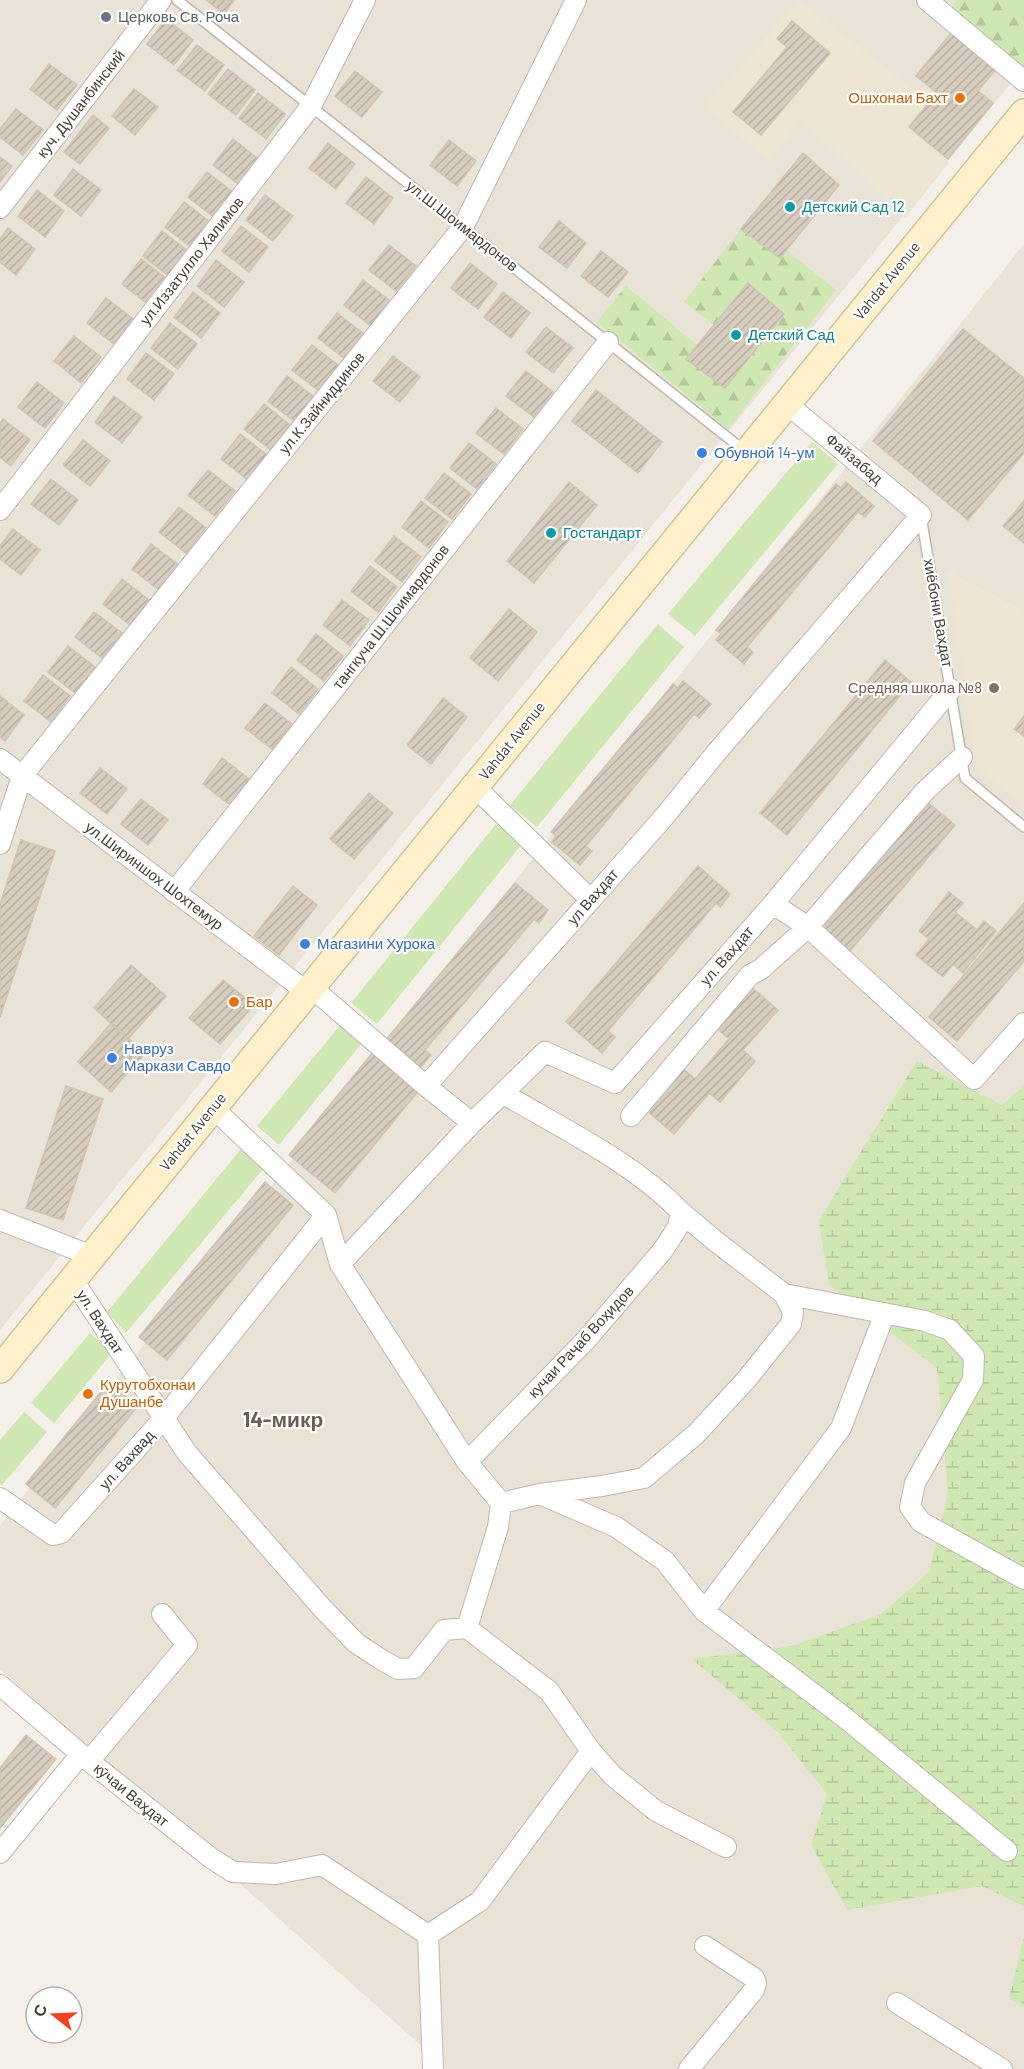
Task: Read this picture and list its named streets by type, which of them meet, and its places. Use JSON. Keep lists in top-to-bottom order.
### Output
{
  "streets": {
    "main road": ["Vahdat Avenue"],
    "street": [
      "куч. Душанбинский",
      "ул.Иззатулло Халимов",
      "ул.К.Зайниддинов",
      "Файзабад",
      "тангкуча Ш.Шоимардонов",
      "ул.Шириншох Шохтемур",
      "ул Ваҳдат",
      "ул. Вахдат",
      "кучаи Раҷаб Воҳидов",
      "ул. Вахвад",
      "кӯчаи Ваҳдат"
    ],
    "lane": ["ул.Ш.Шоимардонов", "хиёбони Вахдат"]
  },
  "crossings": [
    ["ул.Ш.Шоимардонов", "ул.Иззатулло Халимов"],
    ["ул.Ш.Шоимардонов", "Vahdat Avenue"],
    ["ул.Ш.Шоимардонов", "ул.К.Зайниддинов"],
    ["ул.Ш.Шоимардонов", "тангкуча Ш.Шоимардонов"],
    ["Vahdat Avenue", "Файзабад"],
    ["Vahdat Avenue", "ул.Шириншох Шохтемур"],
    ["Vahdat Avenue", "ул. Вахдат"],
    ["ул.К.Зайниддинов", "ул.Шириншох Шохтемур"],
    ["Файзабад", "хиёбони Вахдат"],
    ["Файзабад", "ул Ваҳдат"],
    ["хиёбони Вахдат", "ул Ваҳдат"],
    ["хиёбони Вахдат", "ул. Вахдат"],
    ["тангкуча Ш.Шоимардонов", "ул.Шириншох Шохтемур"],
    ["ул. Вахдат", "ул. Вахвад"]
  ],
  "districts": ["14-микр"],
  "places": [
    "Церковь Св. Роча",
    "Ошхонаи Бахт",
    "Детский Сад 12",
    "Детский Сад",
    "Обувной 14-ум",
    "Гостандарт",
    "Средняя школа №8",
    "Магазини Хурока",
    "Бар",
    "Навруз Маркази Савдо",
    "Курутобхонаи Душанбе"
  ],
  "north": "left"
}
